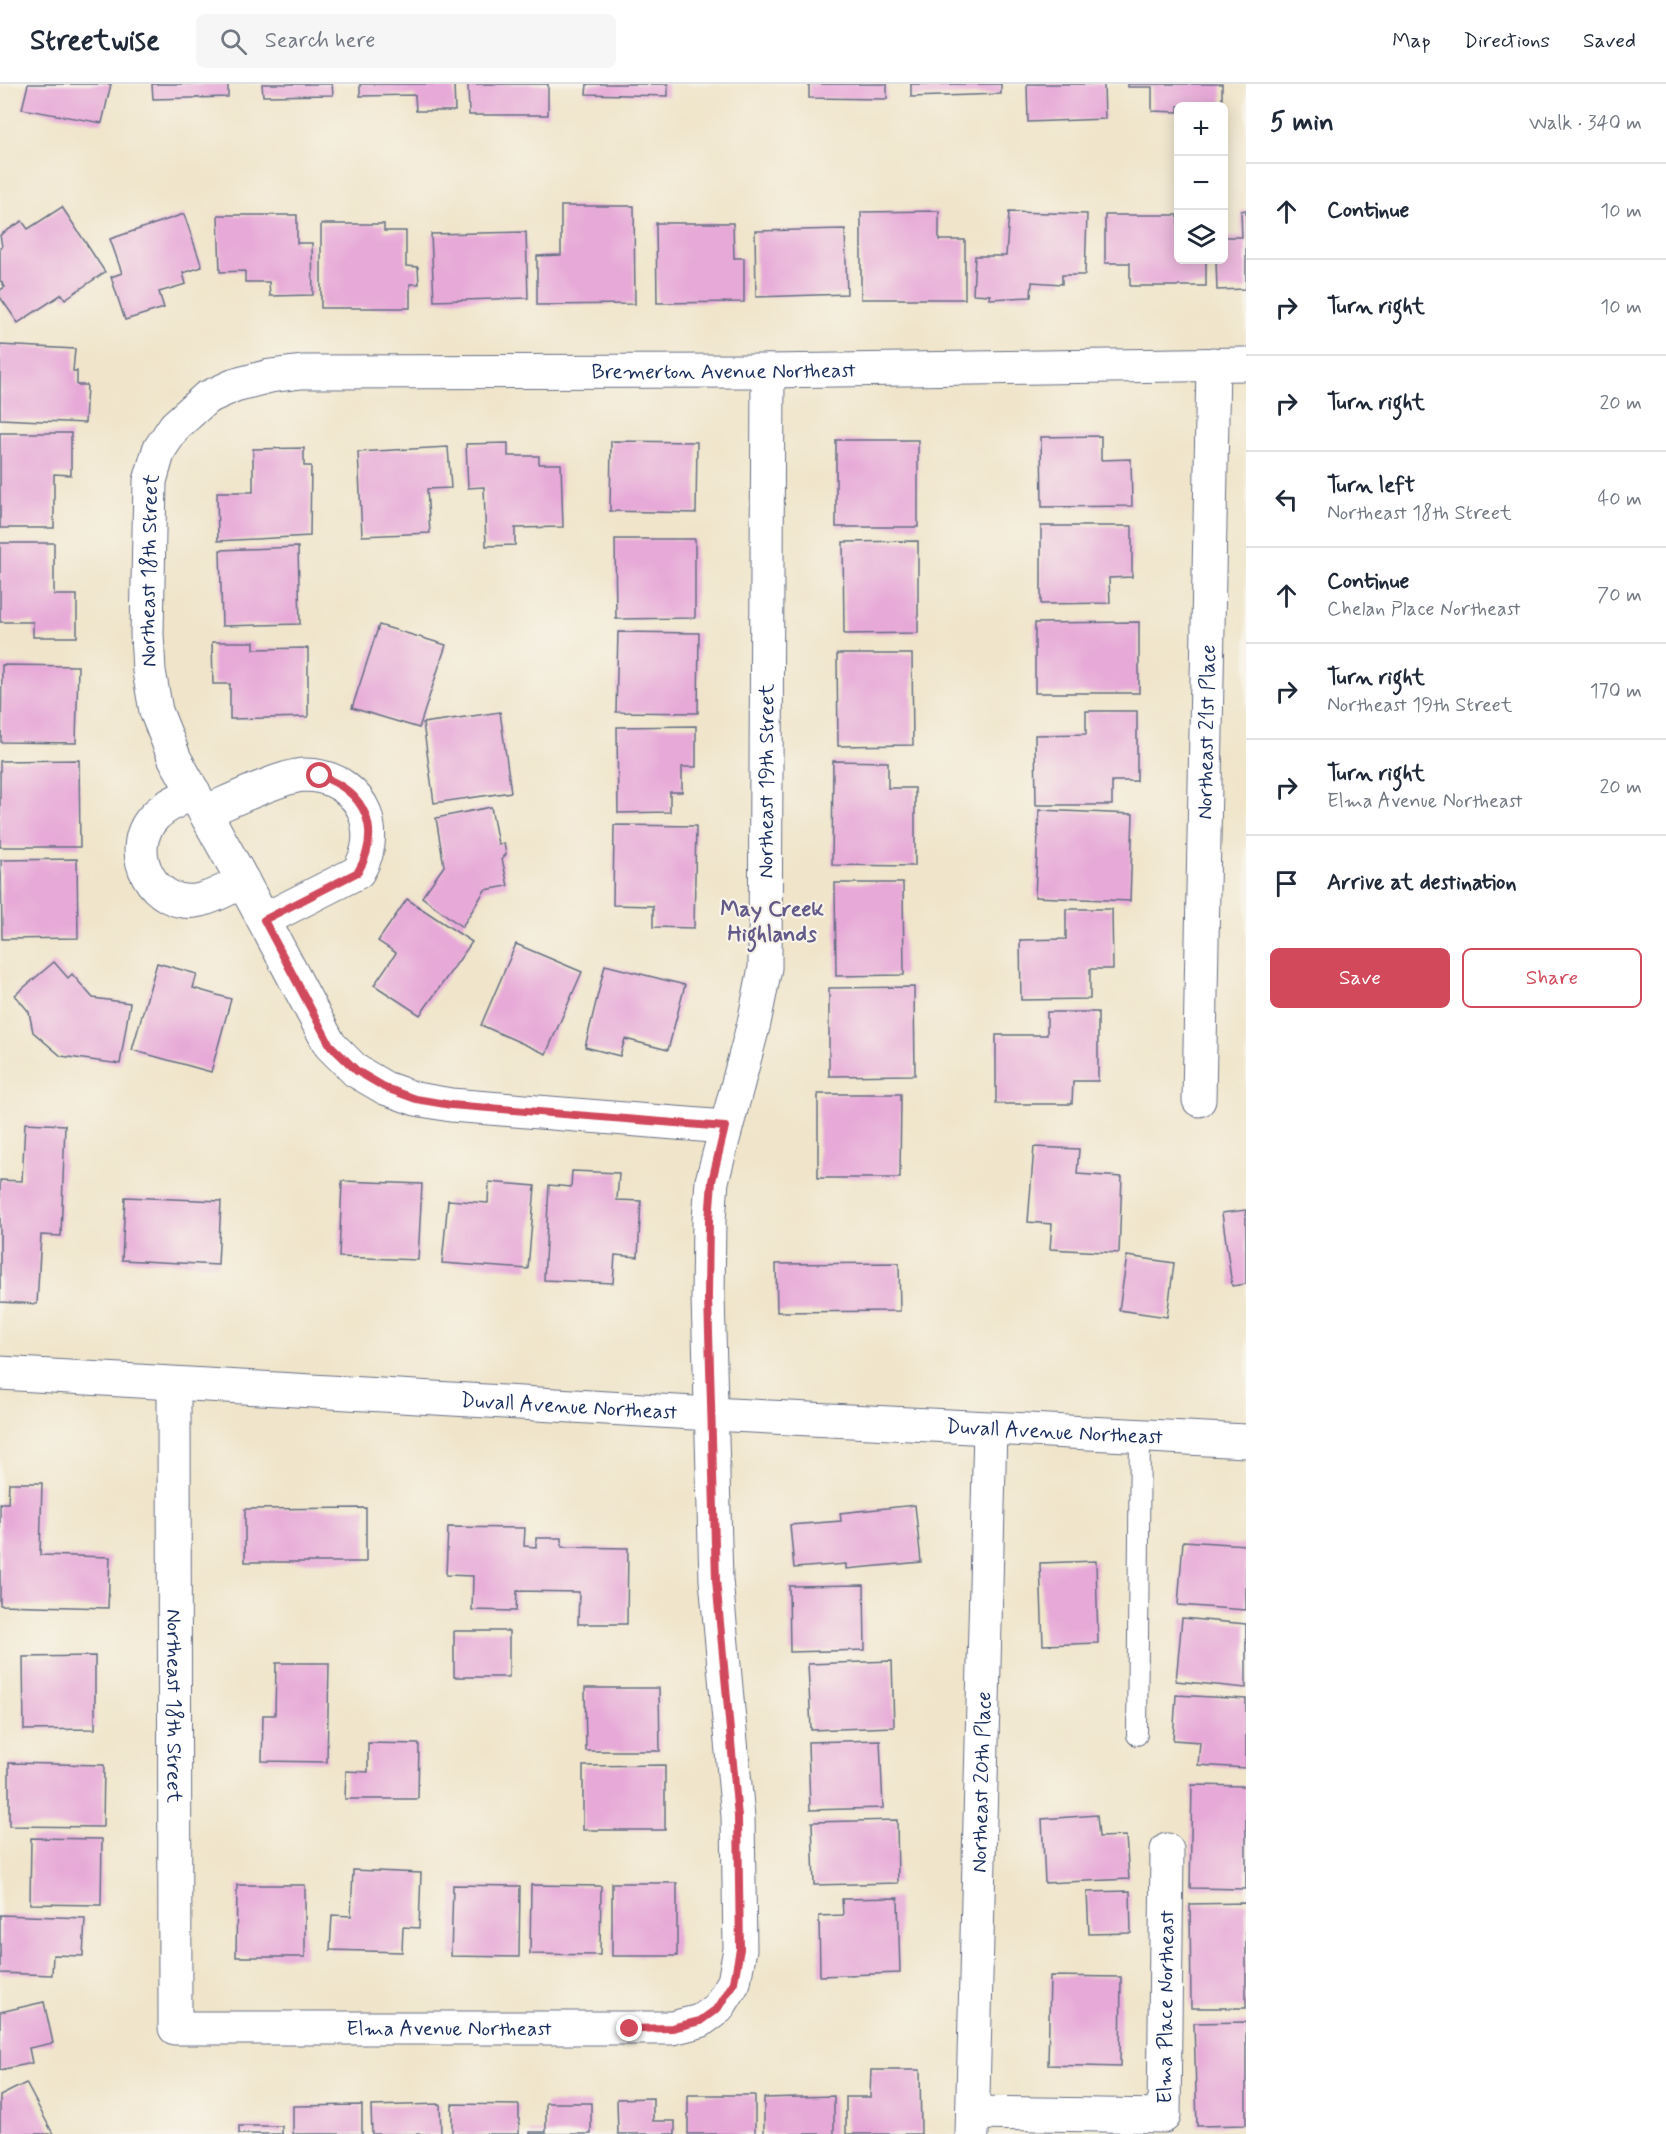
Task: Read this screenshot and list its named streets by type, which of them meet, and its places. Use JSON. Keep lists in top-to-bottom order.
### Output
{
  "streets": {
    "street": [
      "Bremerton Avenue Northeast",
      "Northeast 18th Street",
      "Northeast 21st Place",
      "Northeast 19th Street",
      "Duvall Avenue Northeast",
      "Northeast 20th Place",
      "Elma Place Northeast",
      "Elma Avenue Northeast"
    ]
  },
  "crossings": [
    ["Bremerton Avenue Northeast", "Northeast 18th Street"],
    ["Bremerton Avenue Northeast", "Northeast 21st Place"],
    ["Bremerton Avenue Northeast", "Northeast 19th Street"],
    ["Northeast 18th Street", "Northeast 19th Street"],
    ["Northeast 18th Street", "Duvall Avenue Northeast"],
    ["Northeast 18th Street", "Elma Avenue Northeast"],
    ["Northeast 19th Street", "Duvall Avenue Northeast"],
    ["Northeast 19th Street", "Elma Avenue Northeast"],
    ["Duvall Avenue Northeast", "Northeast 20th Place"],
    ["Northeast 20th Place", "Elma Place Northeast"]
  ],
  "districts": ["May Creek Highlands"],
  "page": {
    "header": "Streetwise",
    "search": "Search here",
    "nav": ["Map", "Directions", "Saved"],
    "heading": ["5 min", "Walk · 340 m"],
    "map_buttons": ["+", "−"],
    "list": [
      ["Continue", "10 m"],
      ["Turn right", "10 m"],
      ["Turn right", "20 m"],
      ["Turn left", "Northeast 18th Street", "40 m"],
      ["Continue", "Chelan Place Northeast", "70 m"],
      ["Turn right", "Northeast 19th Street", "170 m"],
      ["Turn right", "Elma Avenue Northeast", "20 m"],
      "Arrive at destination"
    ],
    "buttons": ["Save", "Share"]
  }
}
